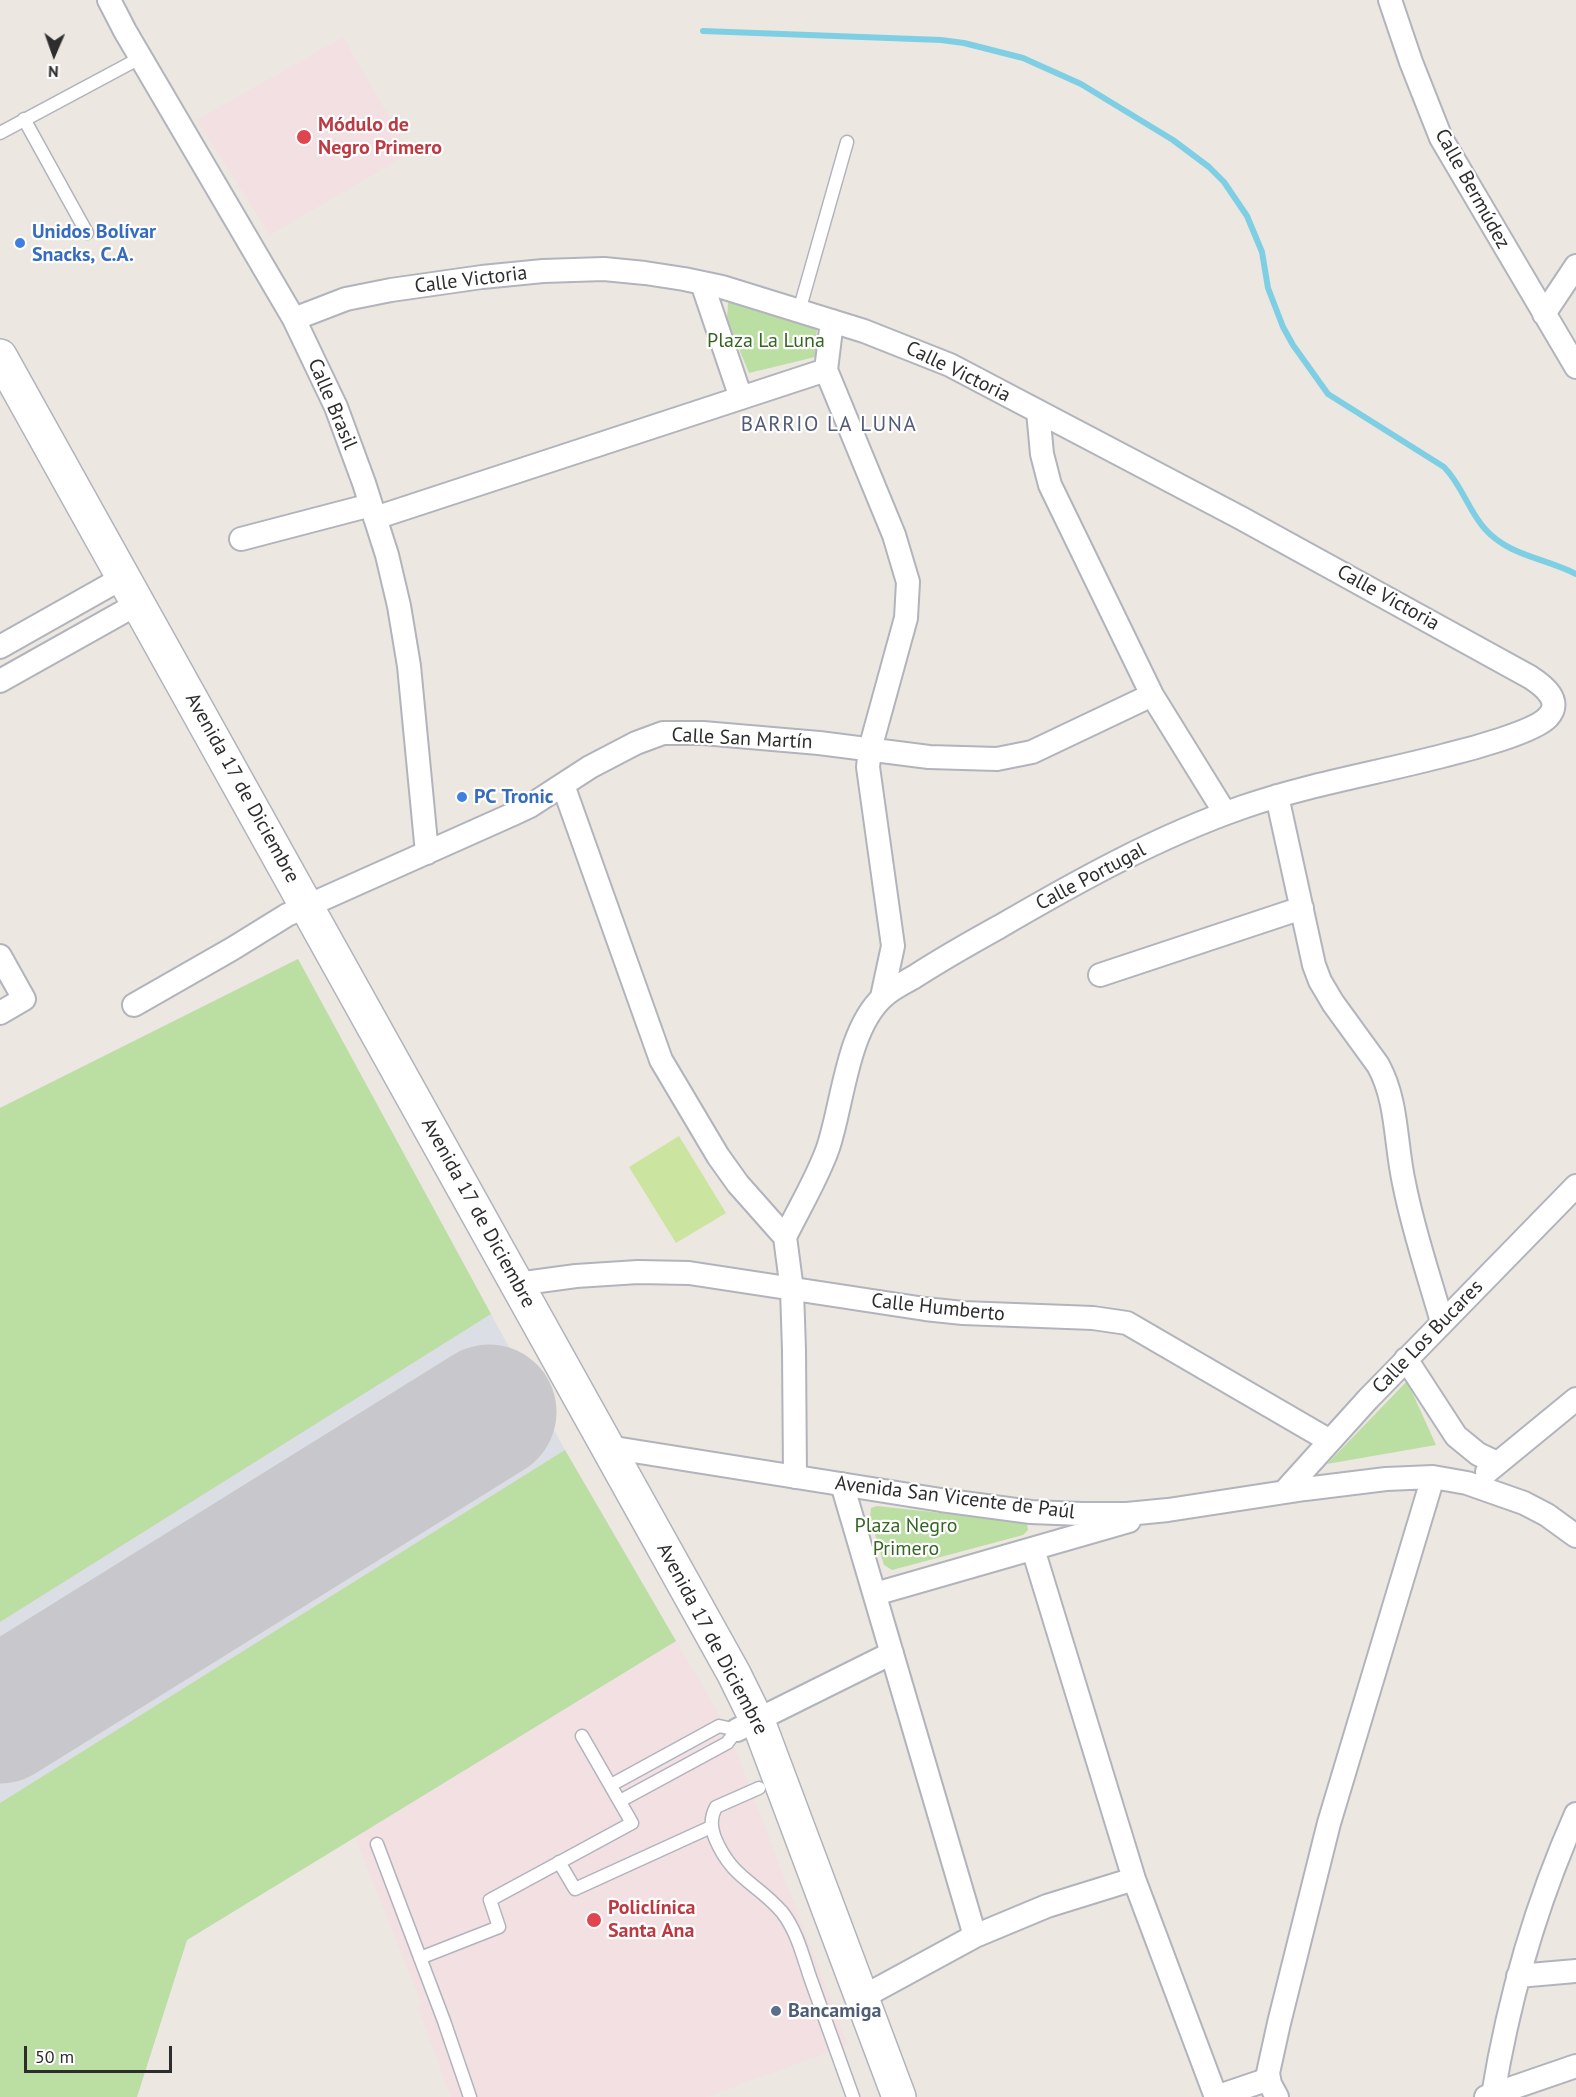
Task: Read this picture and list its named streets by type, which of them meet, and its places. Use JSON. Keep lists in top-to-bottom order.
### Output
{
  "streets": {
    "street": [
      "Calle Bermúdez",
      "Calle Victoria",
      "Calle Brasil",
      "Calle San Martín",
      "Avenida 17 de Diciembre",
      "Calle Portugal",
      "Calle Humberto",
      "Calle Los Bucares",
      "Avenida San Vicente de Paúl"
    ]
  },
  "crossings": [
    ["Calle Victoria", "Calle Brasil"],
    ["Calle Victoria", "Calle Portugal"],
    ["Calle Brasil", "Calle San Martín"],
    ["Calle San Martín", "Avenida 17 de Diciembre"],
    ["Avenida 17 de Diciembre", "Calle Humberto"],
    ["Avenida 17 de Diciembre", "Avenida San Vicente de Paúl"],
    ["Calle Humberto", "Calle Los Bucares"],
    ["Calle Los Bucares", "Avenida San Vicente de Paúl"]
  ],
  "districts": ["BARRIO LA LUNA"],
  "parks": ["Plaza La Luna", "Plaza Negro Primero"],
  "places": [
    "Módulo de Negro Primero",
    "Unidos Bolívar Snacks, C.A.",
    "PC Tronic",
    "Policlínica Santa Ana",
    "Bancamiga"
  ],
  "scale_bar": "50 m",
  "north": "bottom"
}
